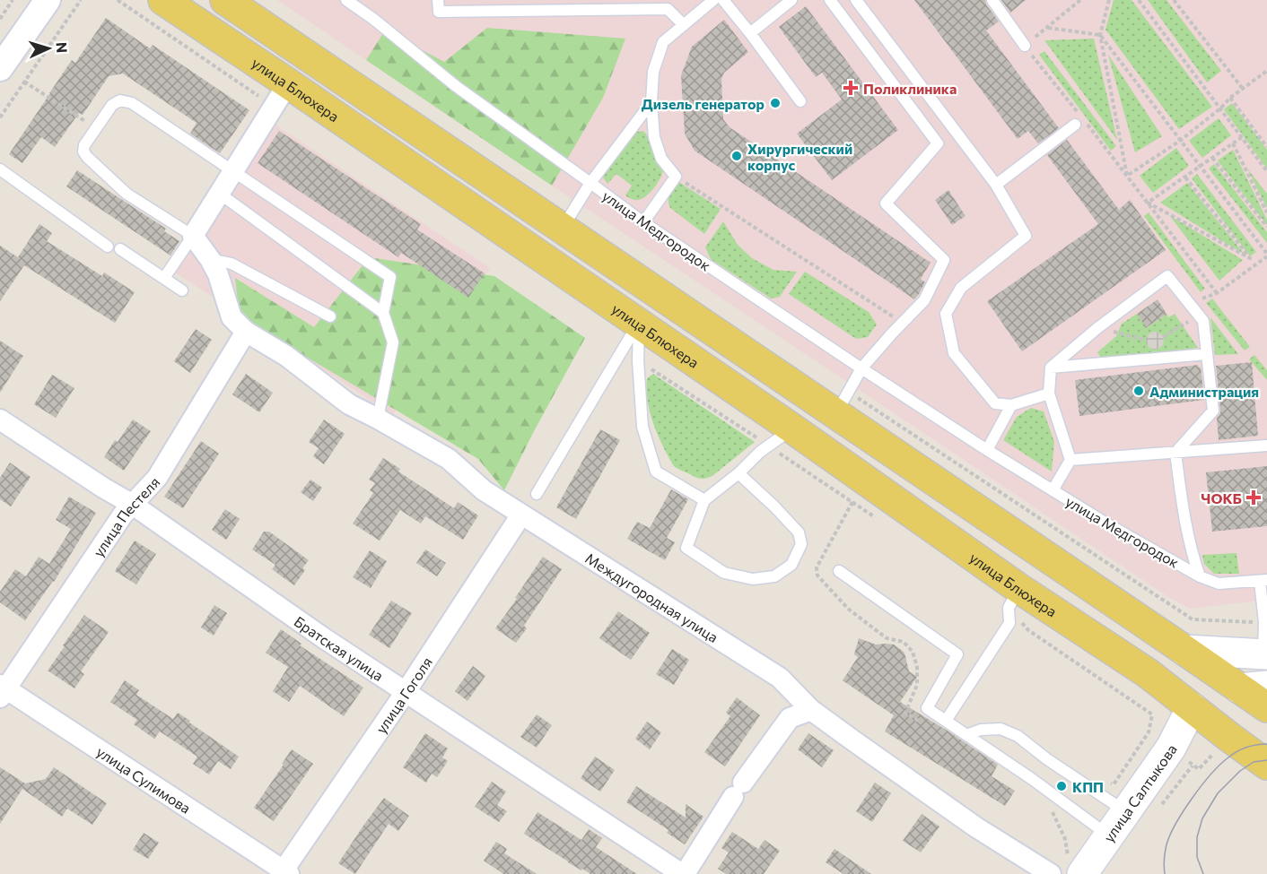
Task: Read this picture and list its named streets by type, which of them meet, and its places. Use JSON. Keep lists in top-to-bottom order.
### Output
{
  "streets": {
    "main road": ["улица Блюхера", "улица Салтыкова"],
    "street": [
      "улица Пестеля",
      "Междугородная улица",
      "Братская улица",
      "улица Гоголя",
      "улица Сулимова"
    ],
    "lane": ["улица Медгородок"]
  },
  "crossings": [
    ["улица Блюхера", "улица Салтыкова"],
    ["улица Пестеля", "Междугородная улица"],
    ["улица Пестеля", "Братская улица"],
    ["улица Пестеля", "улица Сулимова"],
    ["Междугородная улица", "улица Гоголя"],
    ["Братская улица", "улица Гоголя"],
    ["улица Гоголя", "улица Сулимова"]
  ],
  "places": {
    "health": ["Поликлиника", "ЧОКБ"],
    "other": [
      "Дизель генератор",
      "Хирургический корпус",
      "Администрация",
      "КПП"
    ]
  },
  "north": "right"
}
